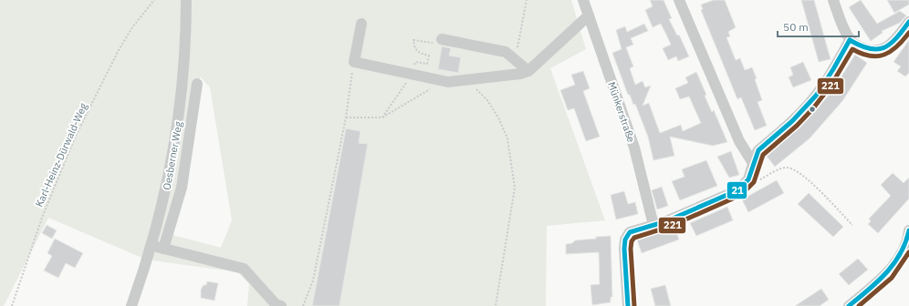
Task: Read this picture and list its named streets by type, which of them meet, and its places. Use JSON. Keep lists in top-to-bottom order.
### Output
{
  "streets": {
    "street": ["Münkerstraße", "Oesberner Weg"],
    "path": ["Karl-Heinz-Dürwald-Weg"]
  },
  "lines": ["transit line 21", "transit line 221"],
  "scale_bar": "50 m"
}
